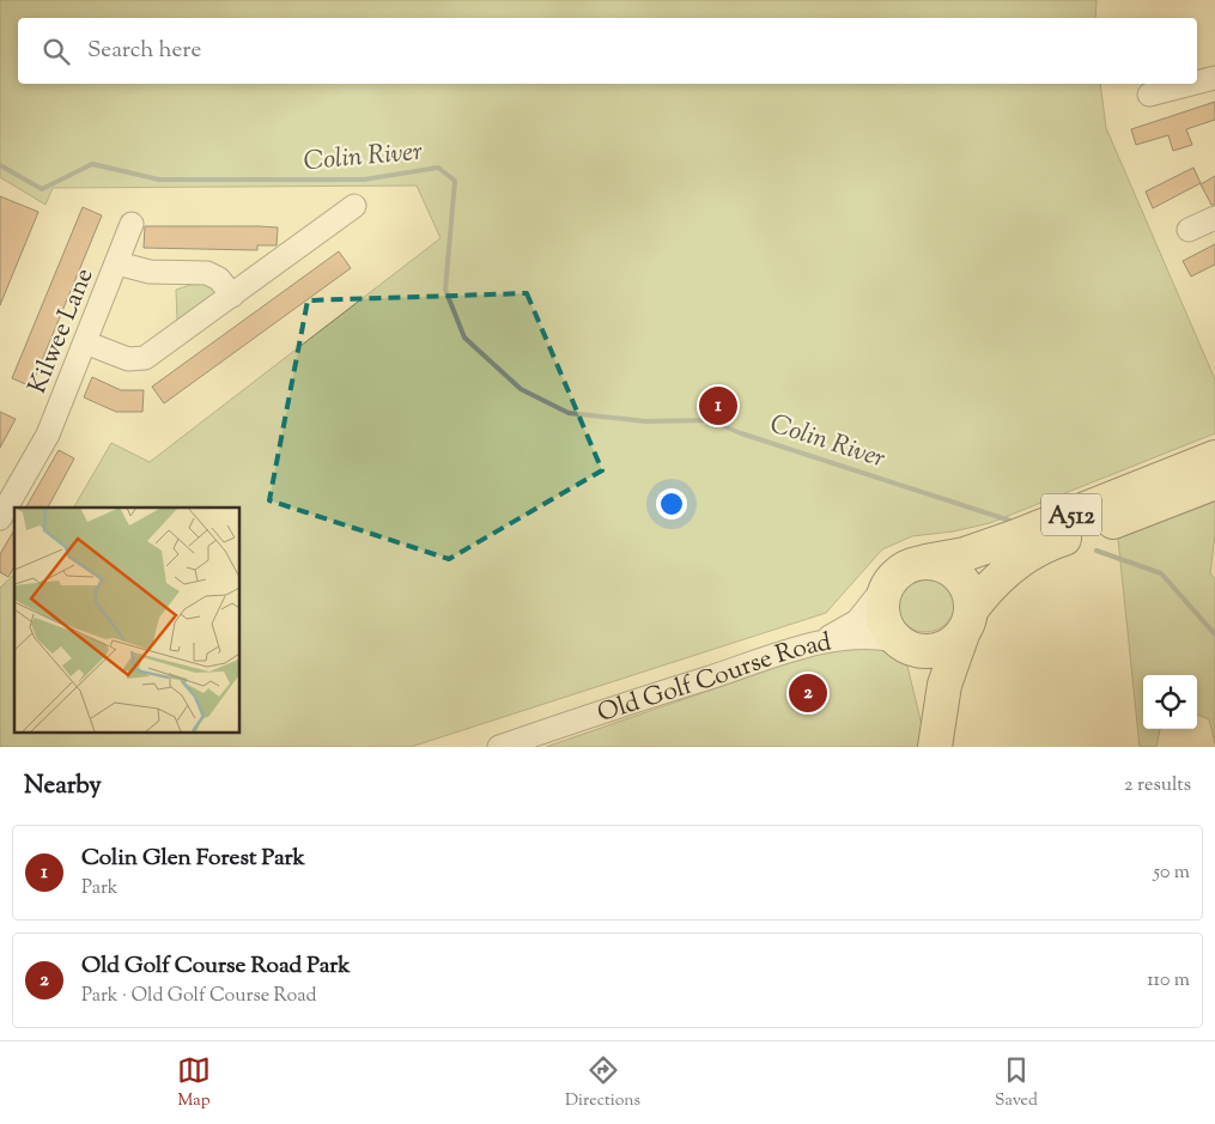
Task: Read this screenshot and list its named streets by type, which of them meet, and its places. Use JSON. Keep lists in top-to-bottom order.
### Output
{
  "streets": {
    "highway": ["A512"],
    "street": ["Kilwee Lane", "Old Golf Course Road"]
  },
  "crossings": [
    ["A512", "Old Golf Course Road"]
  ],
  "water": ["Colin River"],
  "page": {
    "search": "Search here",
    "pins": ["1", "2"],
    "heading": ["Nearby", "2 results"],
    "list": [
      {
        "mark": "1",
        "name": "Colin Glen Forest Park",
        "note": "Park",
        "value": "50 m"
      },
      {
        "mark": "2",
        "name": "Old Golf Course Road Park",
        "note": "Park · Old Golf Course Road",
        "value": "110 m"
      }
    ],
    "nav": ["Map", "Directions", "Saved"]
  }
}
